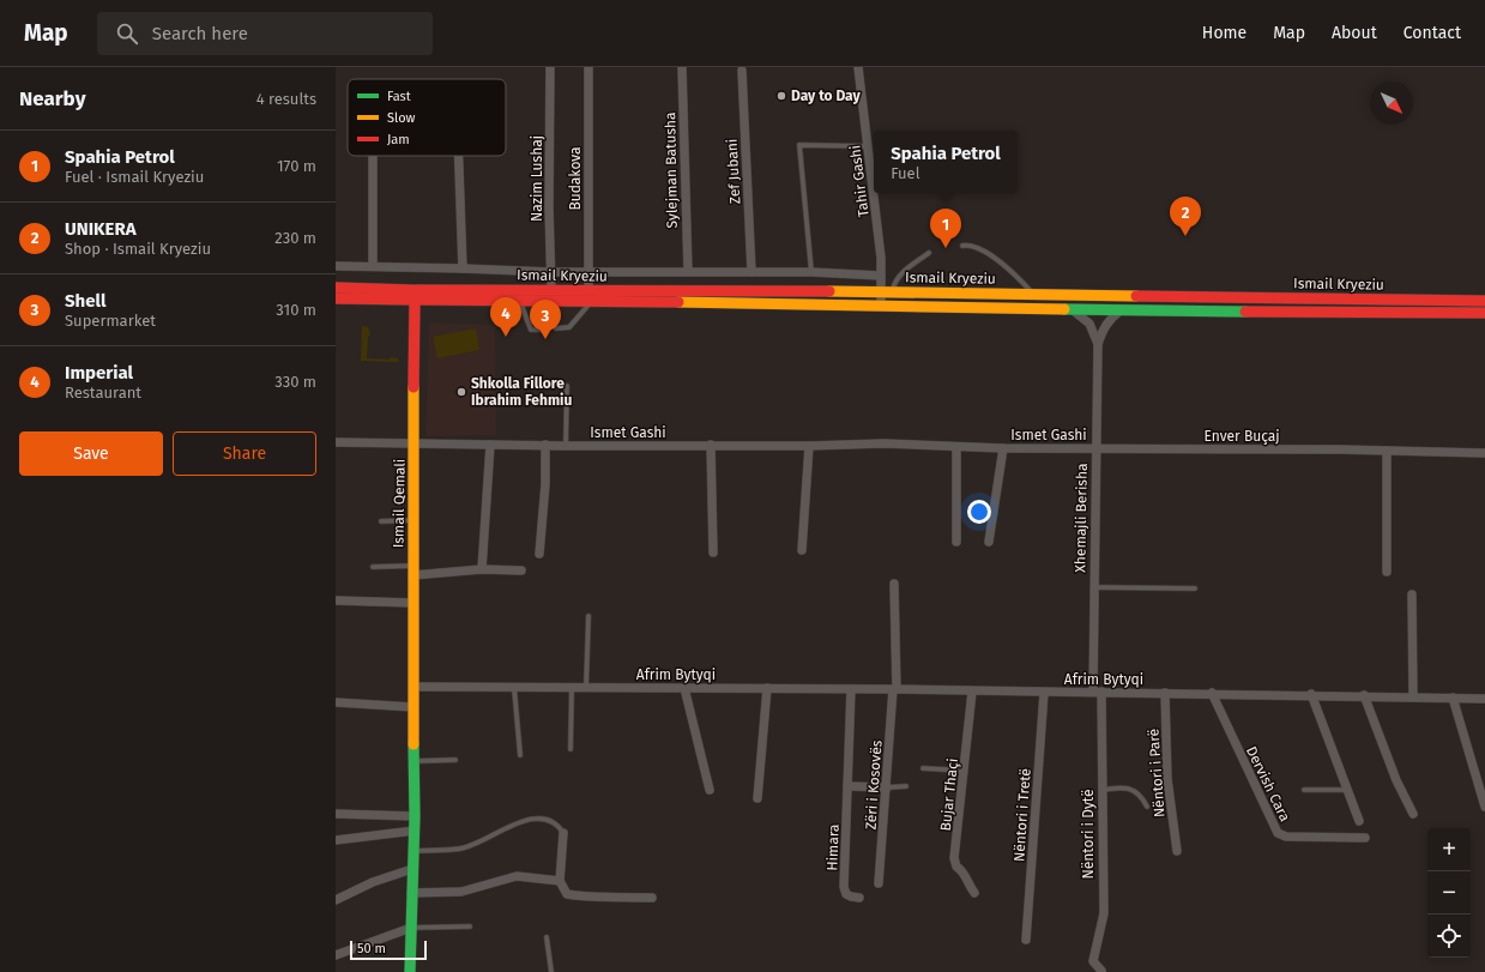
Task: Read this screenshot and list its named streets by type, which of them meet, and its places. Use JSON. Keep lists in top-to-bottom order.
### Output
{
  "streets": {
    "main road": ["Ismail Kryeziu", "Ismail Qemali"],
    "street": [
      "Sylejman Batusha",
      "Zef Jubani",
      "Nazim Lushaj",
      "Budakova",
      "Tahir Gashi",
      "Ismet Gashi",
      "Enver Buçaj",
      "Xhemajli Berisha",
      "Afrim Bytyqi",
      "Nëntori i Parë",
      "Dervish Cara",
      "Zëri i Kosovës",
      "Bujar Thaçi",
      "Nëntori i Tretë",
      "Nëntori i Dytë",
      "Himara"
    ]
  },
  "crossings": [
    ["Nazim Lushaj", "Ismail Kryeziu"],
    ["Budakova", "Ismail Kryeziu"],
    ["Tahir Gashi", "Ismail Kryeziu"],
    ["Ismail Kryeziu", "Ismail Qemali"],
    ["Ismail Kryeziu", "Xhemajli Berisha"],
    ["Ismet Gashi", "Enver Buçaj"],
    ["Ismet Gashi", "Ismail Qemali"],
    ["Ismet Gashi", "Xhemajli Berisha"],
    ["Enver Buçaj", "Xhemajli Berisha"],
    ["Ismail Qemali", "Afrim Bytyqi"],
    ["Xhemajli Berisha", "Afrim Bytyqi"],
    ["Xhemajli Berisha", "Nëntori i Dytë"],
    ["Afrim Bytyqi", "Nëntori i Parë"],
    ["Afrim Bytyqi", "Dervish Cara"],
    ["Afrim Bytyqi", "Zëri i Kosovës"],
    ["Afrim Bytyqi", "Bujar Thaçi"],
    ["Afrim Bytyqi", "Nëntori i Tretë"],
    ["Afrim Bytyqi", "Nëntori i Dytë"],
    ["Afrim Bytyqi", "Himara"]
  ],
  "places": ["Day to Day", "Shkolla Fillore Ibrahim Fehmiu"],
  "legend": ["Fast", "Slow", "Jam"],
  "scale_bar": "50 m",
  "north": "bottom right",
  "page": {
    "header": "Map",
    "search": "Search here",
    "nav": [
      "Home",
      "Map",
      "About",
      "Contact"
    ],
    "heading": ["Nearby", "4 results"],
    "list": [
      {
        "mark": "1",
        "name": "Spahia Petrol",
        "note": "Fuel · Ismail Kryeziu",
        "value": "170 m"
      },
      {
        "mark": "2",
        "name": "UNIKERA",
        "note": "Shop · Ismail Kryeziu",
        "value": "230 m"
      },
      {
        "mark": "3",
        "name": "Shell",
        "note": "Supermarket",
        "value": "310 m"
      },
      {
        "mark": "4",
        "name": "Imperial",
        "note": "Restaurant",
        "value": "330 m"
      }
    ],
    "popup": ["Spahia Petrol", "Fuel"],
    "pins": [
      "2",
      "1",
      "4",
      "3"
    ],
    "buttons": ["Save", "Share"],
    "map_buttons": ["+", "−"],
    "scale": "50 m"
  }
}
